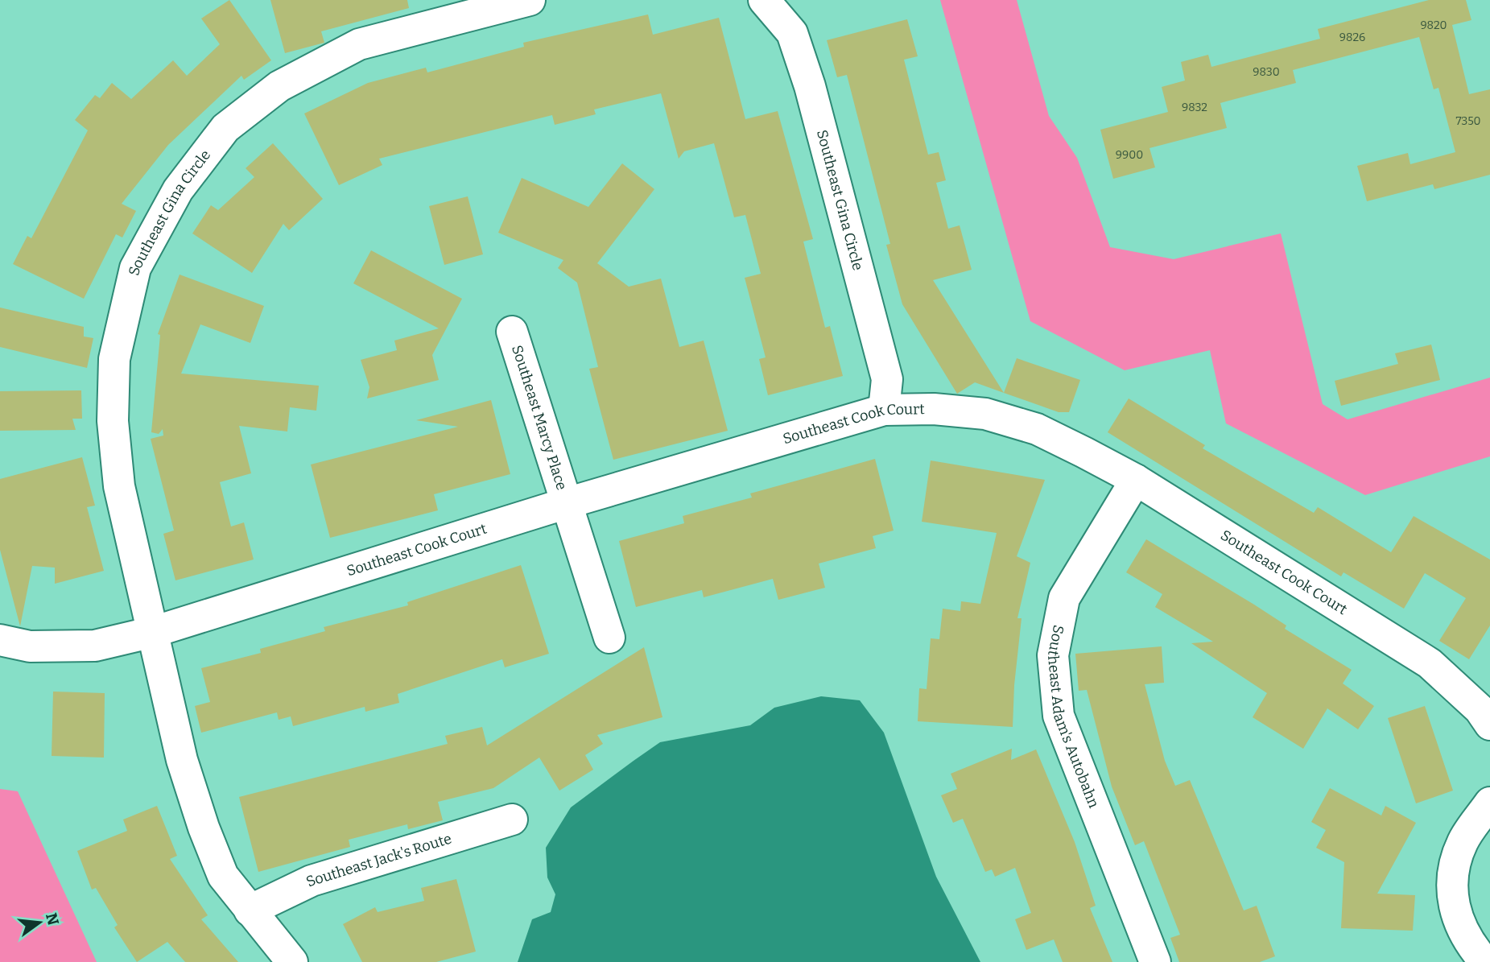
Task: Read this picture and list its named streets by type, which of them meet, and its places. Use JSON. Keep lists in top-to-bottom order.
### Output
{
  "streets": {
    "street": [
      "Southeast Gina Circle",
      "Southeast Marcy Place",
      "Southeast Cook Court",
      "Southeast Adam's Autobahn",
      "Southeast Jack's Route"
    ]
  },
  "crossings": [
    ["Southeast Gina Circle", "Southeast Cook Court"],
    ["Southeast Marcy Place", "Southeast Cook Court"],
    ["Southeast Cook Court", "Southeast Adam's Autobahn"]
  ],
  "house_numbers": [
    "9820",
    "9826",
    "9830",
    "9832",
    "7350",
    "9900"
  ],
  "north": "right"
}
